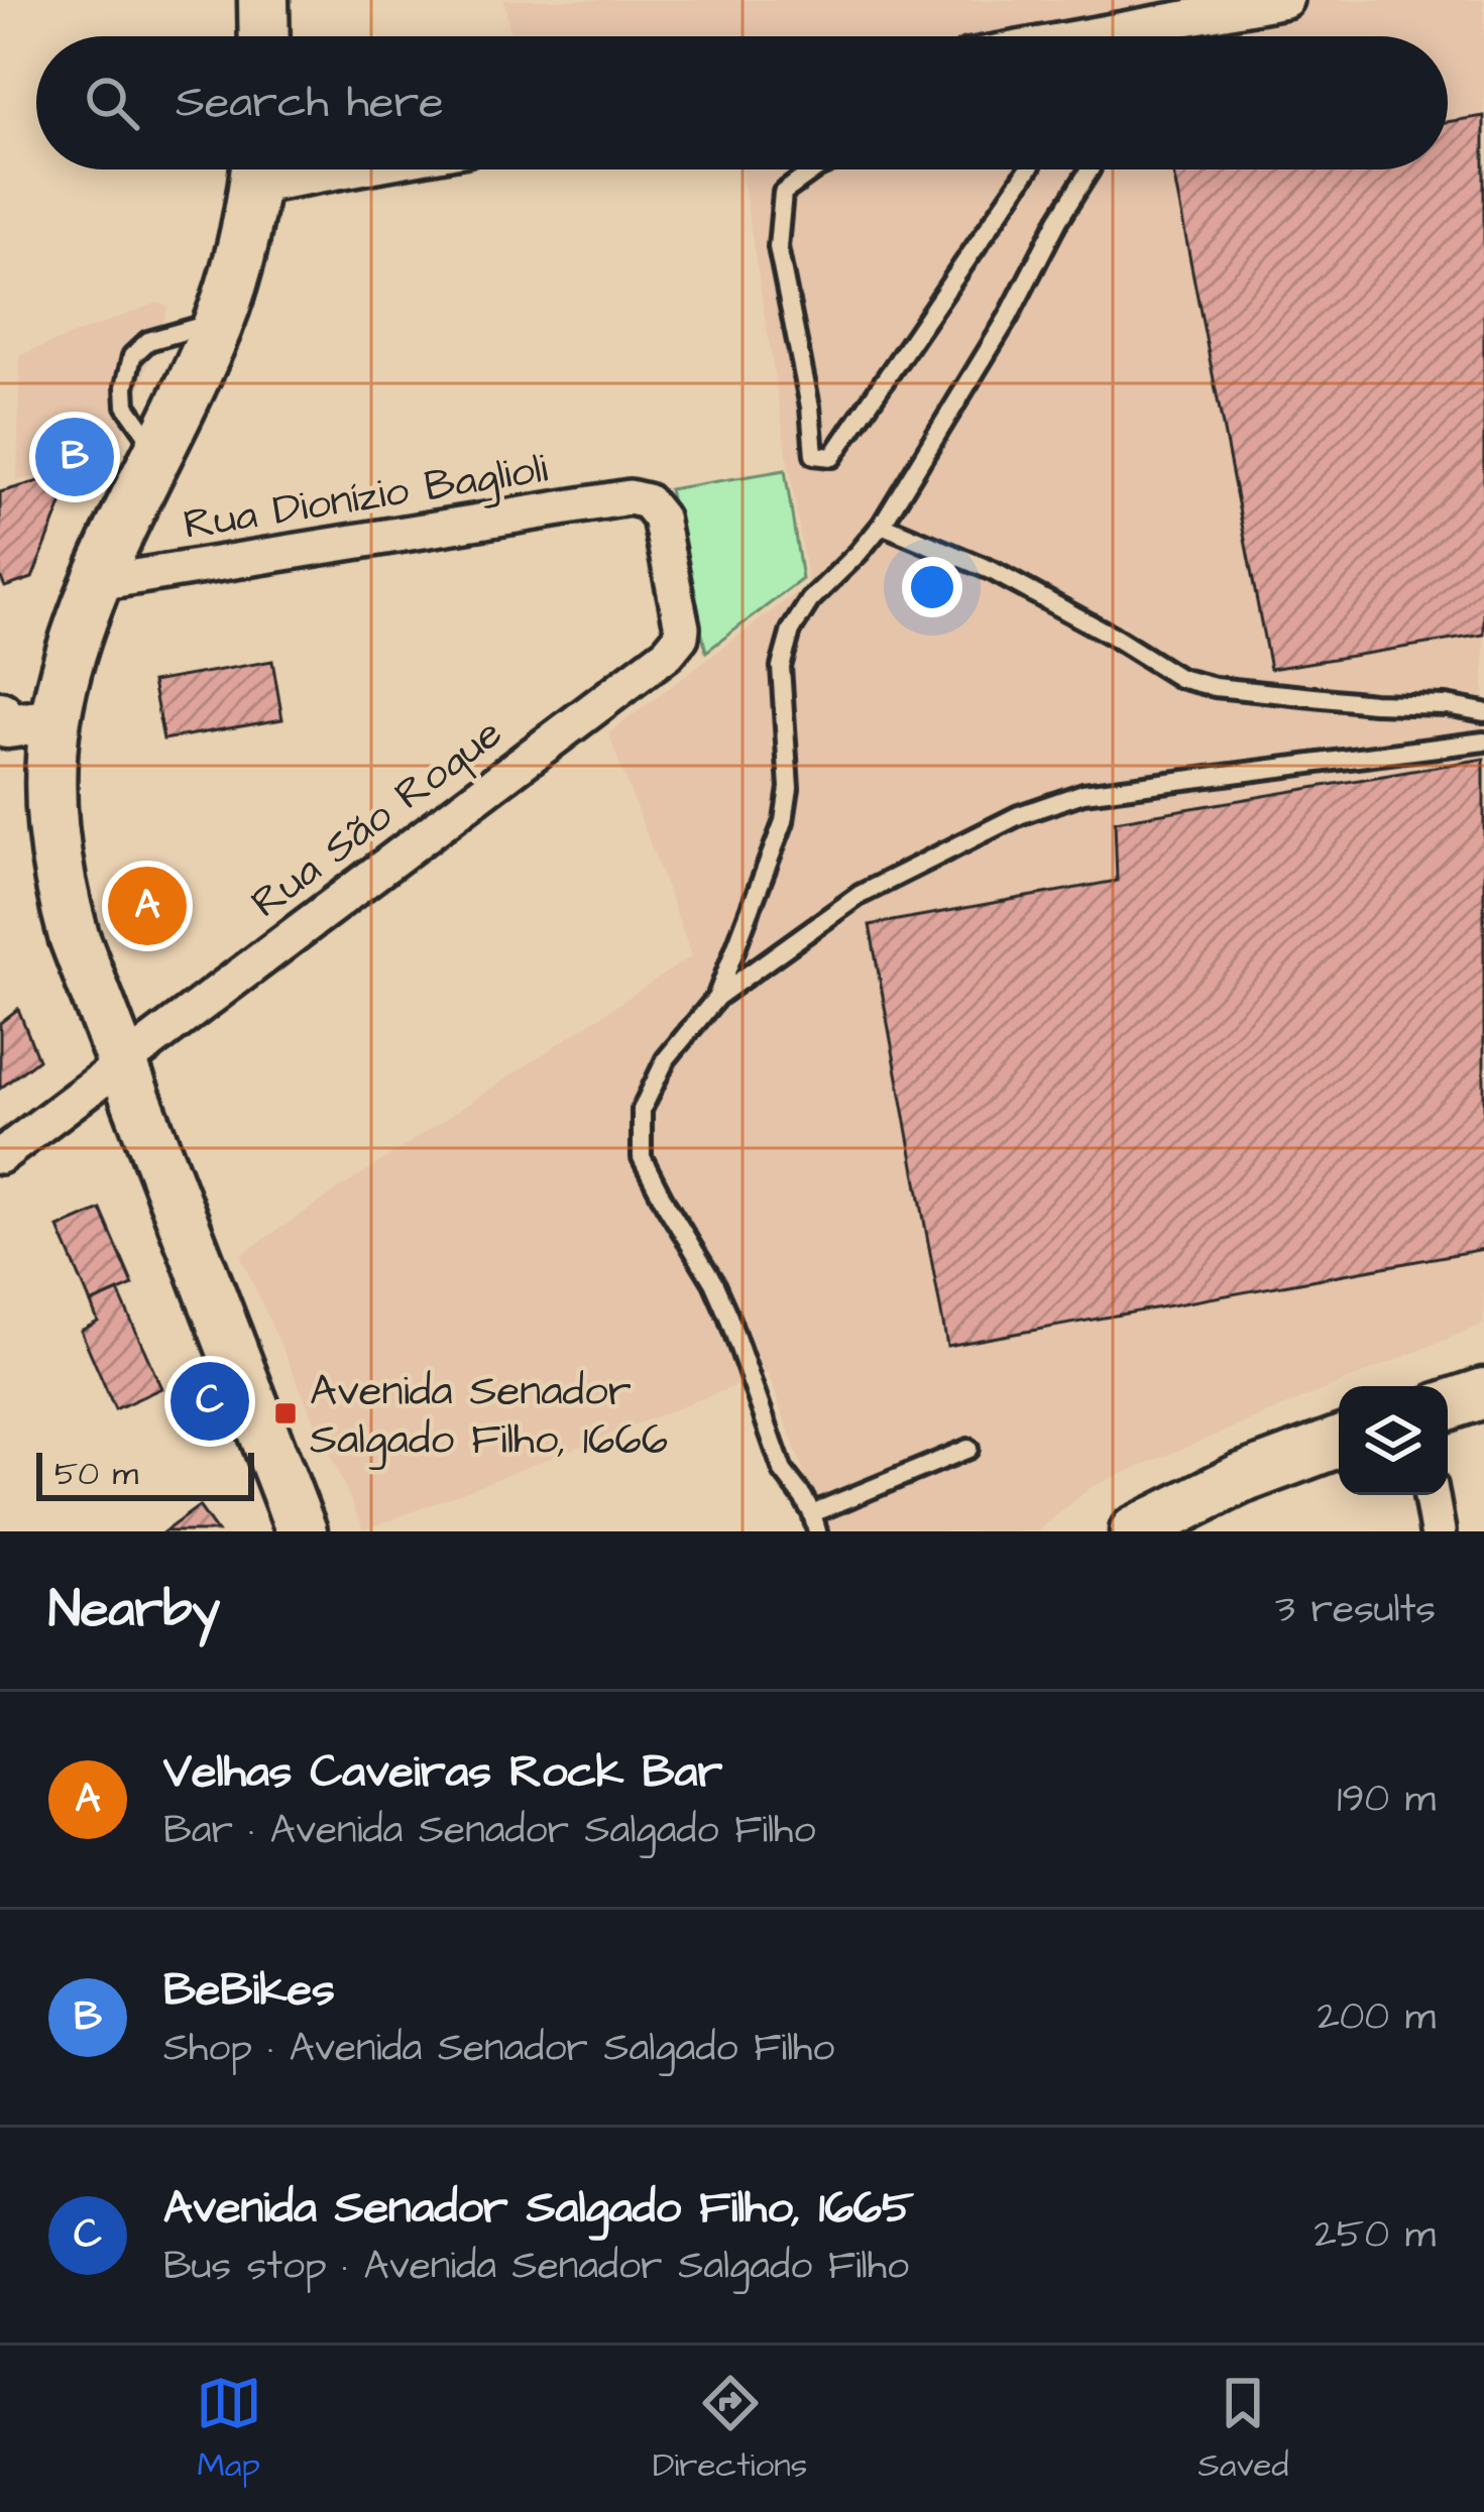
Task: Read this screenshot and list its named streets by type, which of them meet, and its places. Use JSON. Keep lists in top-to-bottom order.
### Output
{
  "streets": {
    "street": ["Rua Dionízio Baglioli", "Rua São Roque"]
  },
  "crossings": [
    ["Rua Dionízio Baglioli", "Rua São Roque"]
  ],
  "places": {
    "transit": ["Avenida Senador Salgado Filho, 1666"]
  },
  "scale_bar": "50 m",
  "page": {
    "search": "Search here",
    "pins": ["B", "A", "C"],
    "scale": "50 m",
    "heading": ["Nearby", "3 results"],
    "list": [
      {
        "mark": "A",
        "name": "Velhas Caveiras Rock Bar",
        "note": "Bar · Avenida Senador Salgado Filho",
        "value": "190 m"
      },
      {
        "mark": "B",
        "name": "BeBikes",
        "note": "Shop · Avenida Senador Salgado Filho",
        "value": "200 m"
      },
      {
        "mark": "C",
        "name": "Avenida Senador Salgado Filho, 1665",
        "note": "Bus stop · Avenida Senador Salgado Filho",
        "value": "250 m"
      }
    ],
    "nav": ["Map", "Directions", "Saved"]
  }
}
